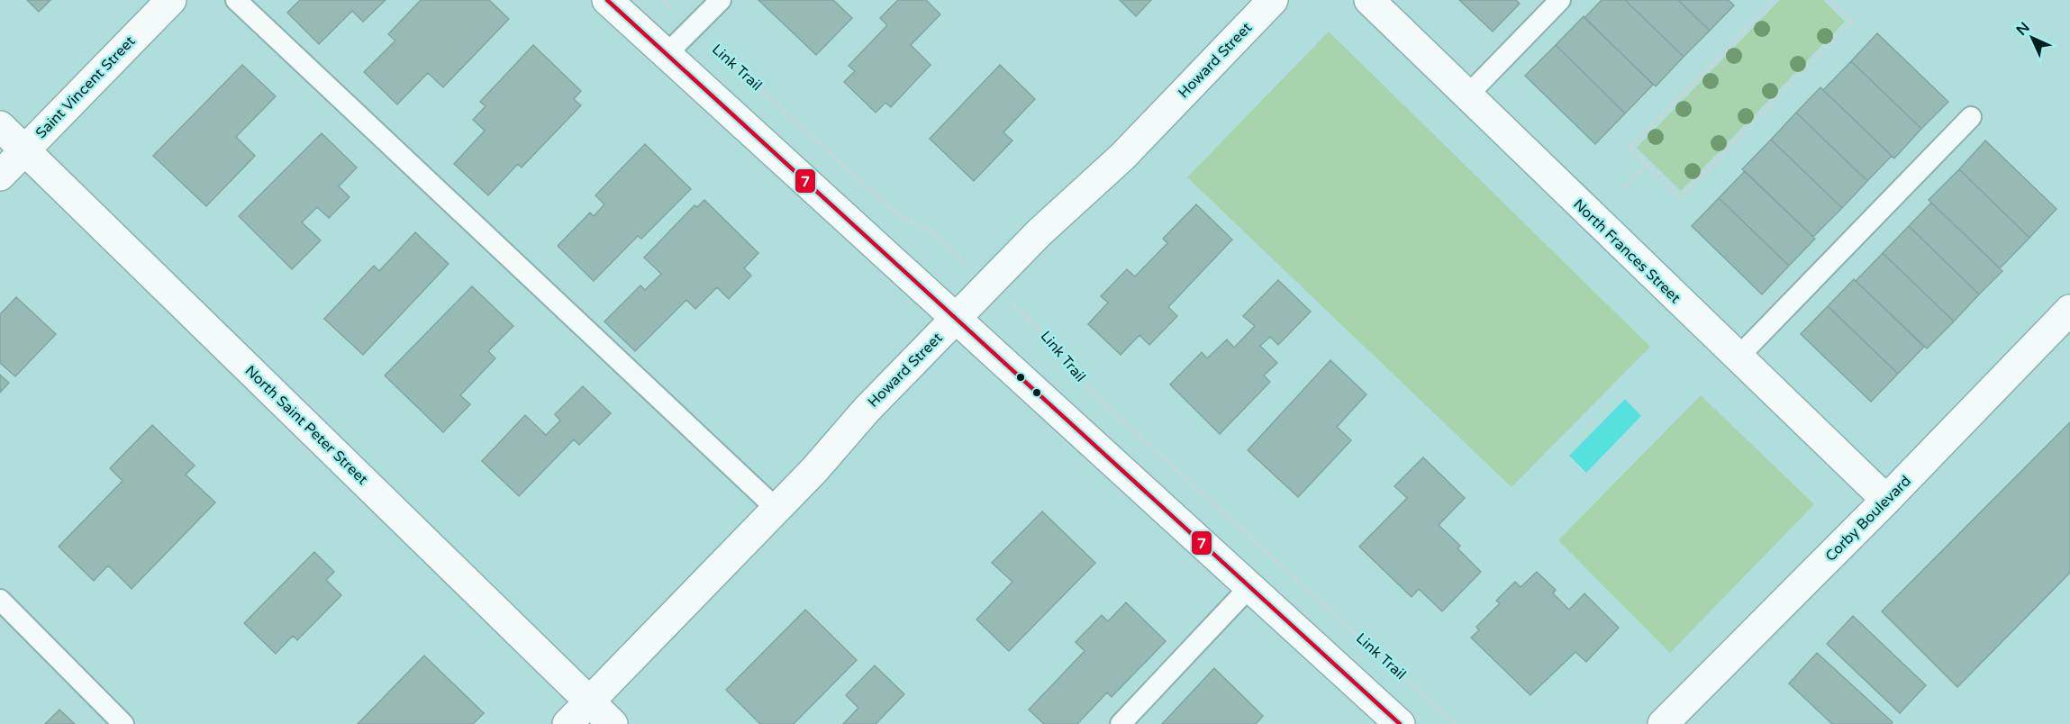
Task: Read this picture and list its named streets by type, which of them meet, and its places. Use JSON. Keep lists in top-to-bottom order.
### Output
{
  "streets": {
    "street": [
      "Howard Street",
      "Saint Vincent Street",
      "North Frances Street",
      "North Saint Peter Street",
      "Corby Boulevard"
    ],
    "path": ["Link Trail"]
  },
  "crossings": [
    ["Howard Street", "Link Trail"],
    ["Howard Street", "North Saint Peter Street"],
    ["Saint Vincent Street", "North Saint Peter Street"],
    ["North Frances Street", "Corby Boulevard"]
  ],
  "lines": ["transit line 7"],
  "north": "top left"
}
